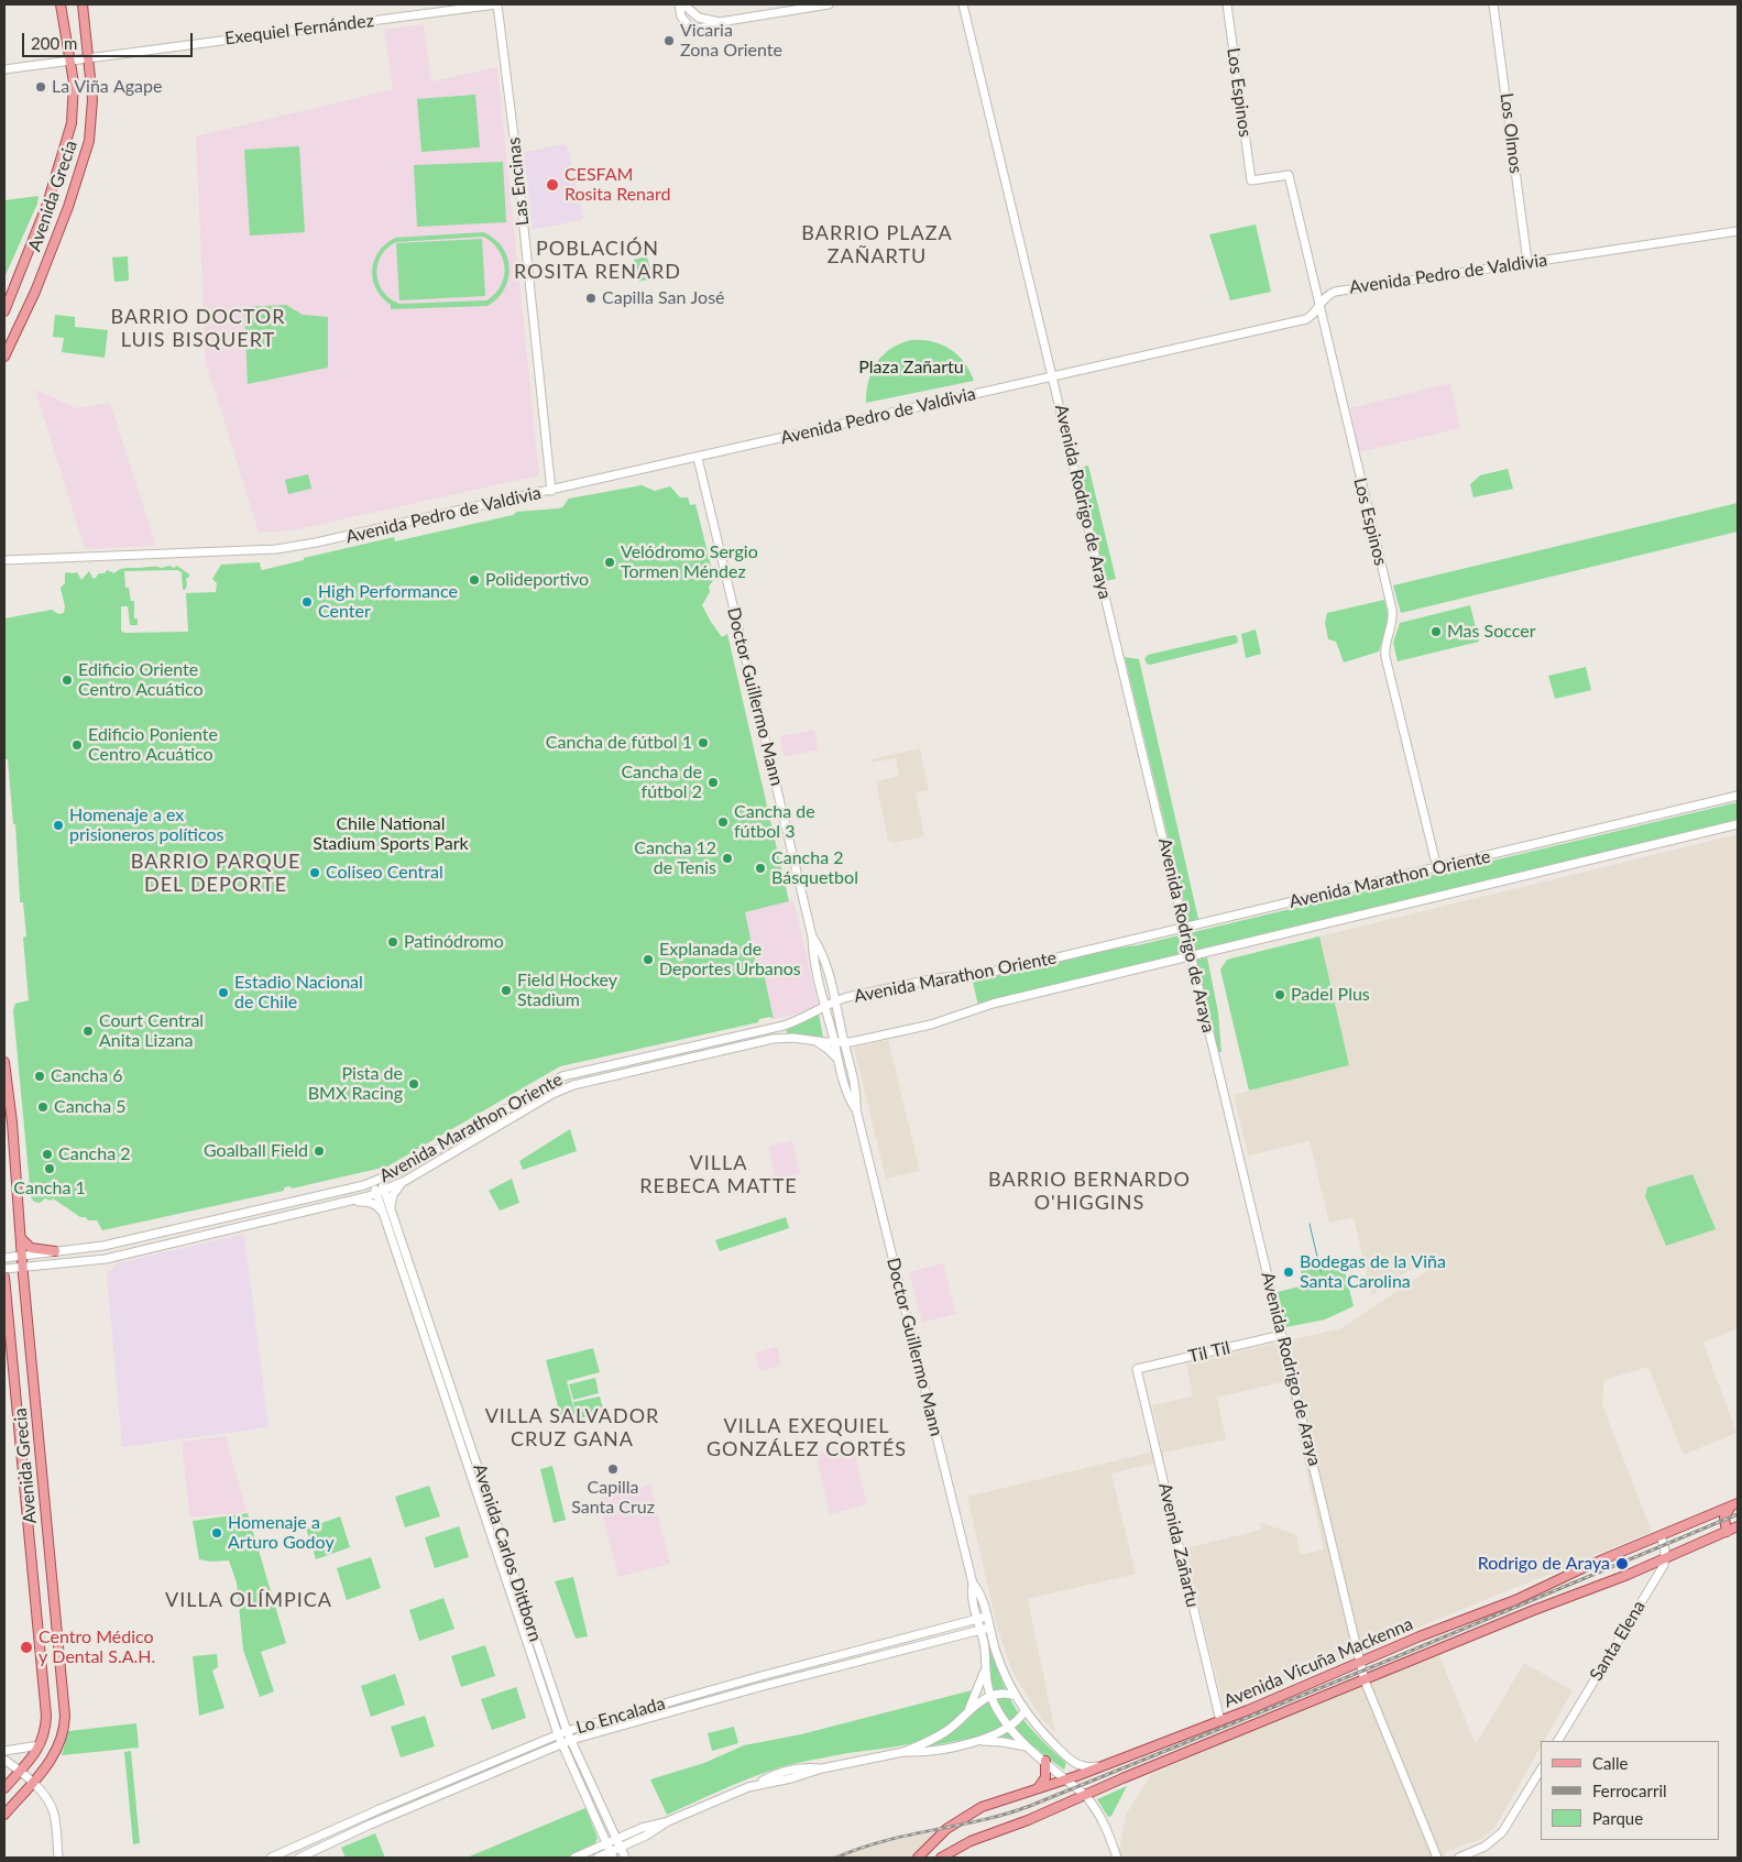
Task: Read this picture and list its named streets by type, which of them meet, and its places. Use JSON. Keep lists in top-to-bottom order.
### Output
{
  "streets": {
    "main road": [
      "Exequiel Fernández",
      "Los Espinos",
      "Los Olmos",
      "Las Encinas",
      "Avenida Grecia",
      "Avenida Pedro de Valdivia",
      "Avenida Rodrigo de Araya",
      "Doctor Guillermo Mann",
      "Avenida Marathon Oriente",
      "Til Til",
      "Avenida Zañartu",
      "Avenida Carlos Dittborn",
      "Santa Elena",
      "Avenida Vicuña Mackenna",
      "Lo Encalada"
    ]
  },
  "crossings": [
    ["Exequiel Fernández", "Las Encinas"],
    ["Exequiel Fernández", "Avenida Grecia"],
    ["Los Espinos", "Avenida Pedro de Valdivia"],
    ["Los Espinos", "Avenida Marathon Oriente"],
    ["Los Olmos", "Avenida Pedro de Valdivia"],
    ["Las Encinas", "Avenida Pedro de Valdivia"],
    ["Avenida Grecia", "Avenida Marathon Oriente"],
    ["Avenida Pedro de Valdivia", "Avenida Rodrigo de Araya"],
    ["Avenida Pedro de Valdivia", "Doctor Guillermo Mann"],
    ["Avenida Rodrigo de Araya", "Avenida Marathon Oriente"],
    ["Avenida Rodrigo de Araya", "Til Til"],
    ["Avenida Rodrigo de Araya", "Avenida Vicuña Mackenna"],
    ["Doctor Guillermo Mann", "Avenida Marathon Oriente"],
    ["Doctor Guillermo Mann", "Avenida Vicuña Mackenna"],
    ["Doctor Guillermo Mann", "Lo Encalada"],
    ["Avenida Marathon Oriente", "Avenida Carlos Dittborn"],
    ["Til Til", "Avenida Zañartu"],
    ["Avenida Zañartu", "Avenida Vicuña Mackenna"],
    ["Avenida Carlos Dittborn", "Lo Encalada"],
    ["Santa Elena", "Avenida Vicuña Mackenna"]
  ],
  "districts": [
    "BARRIO PLAZA ZAÑARTU",
    "POBLACIÓN ROSITA RENARD",
    "BARRIO DOCTOR LUIS BISQUERT",
    "BARRIO PARQUE DEL DEPORTE",
    "VILLA REBECA MATTE",
    "BARRIO BERNARDO O'HIGGINS",
    "VILLA SALVADOR CRUZ GANA",
    "VILLA EXEQUIEL GONZÁLEZ CORTÉS",
    "VILLA OLÍMPICA"
  ],
  "parks": ["Plaza Zañartu", "Chile National Stadium Sports Park"],
  "places": [
    "Vicaria Zona Oriente",
    "La Viña Agape",
    "CESFAM Rosita Renard",
    "Capilla San José",
    "Velódromo Sergio Tormen Méndez",
    "Polideportivo",
    "High Performance Center",
    "Mas Soccer",
    "Edificio Oriente Centro Acuático",
    "Cancha de fútbol 1",
    "Edificio Poniente Centro Acuático",
    "Cancha de fútbol 2",
    "Cancha de fútbol 3",
    "Homenaje a ex prisioneros políticos",
    "Cancha 12 de Tenis",
    "Cancha 2 Básquetbol",
    "Coliseo Central",
    "Patinódromo",
    "Explanada de Deportes Urbanos",
    "Field Hockey Stadium",
    "Estadio Nacional de Chile",
    "Padel Plus",
    "Court Central Anita Lizana",
    "Cancha 6",
    "Pista de BMX Racing",
    "Cancha 5",
    "Goalball Field",
    "Cancha 2",
    "Cancha 1",
    "Bodegas de la Viña Santa Carolina",
    "Capilla Santa Cruz",
    "Homenaje a Arturo Godoy",
    "Rodrigo de Araya",
    "Centro Médico y Dental S.A.H."
  ],
  "legend": ["Calle", "Ferrocarril", "Parque"],
  "scale_bar": "200 m"
}
